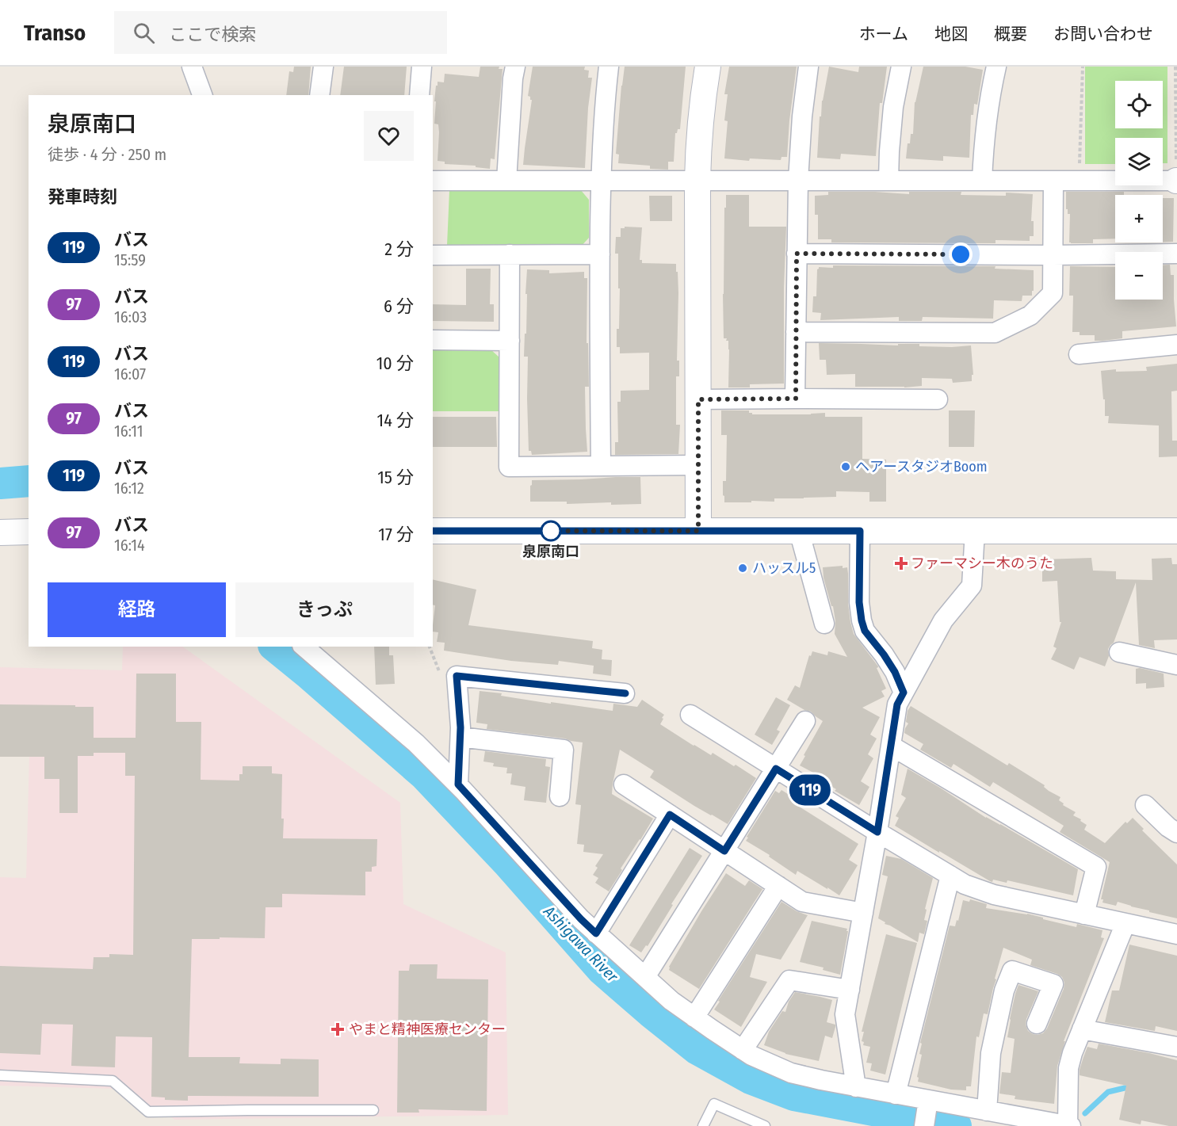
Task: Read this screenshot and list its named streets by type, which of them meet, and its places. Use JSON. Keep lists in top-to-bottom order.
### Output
{
  "water": ["Ashigawa River"],
  "places": {
    "other": ["ヘアースタジオBoom", "泉原南口", "ハッスル5"],
    "health": ["ファーマシー木のうた", "やまと精神医療センター"]
  },
  "lines": ["bus line 119"],
  "page": {
    "header": "Transo",
    "search": "ここで検索",
    "nav": [
      "ホーム",
      "地図",
      "概要",
      "お問い合わせ"
    ],
    "on_map": "119",
    "map_buttons": ["+", "−"],
    "heading": [
      ["泉原南口", "徒歩 · 4 分 · 250 m"],
      "発車時刻"
    ],
    "list": [
      {
        "mark": "119",
        "name": "バス",
        "note": "15:59",
        "value": "2 分"
      },
      {
        "mark": "97",
        "name": "バス",
        "note": "16:03",
        "value": "6 分"
      },
      {
        "mark": "119",
        "name": "バス",
        "note": "16:07",
        "value": "10 分"
      },
      {
        "mark": "97",
        "name": "バス",
        "note": "16:11",
        "value": "14 分"
      },
      {
        "mark": "119",
        "name": "バス",
        "note": "16:12",
        "value": "15 分"
      },
      {
        "mark": "97",
        "name": "バス",
        "note": "16:14",
        "value": "17 分"
      }
    ],
    "buttons": ["経路", "きっぷ"]
  }
}
